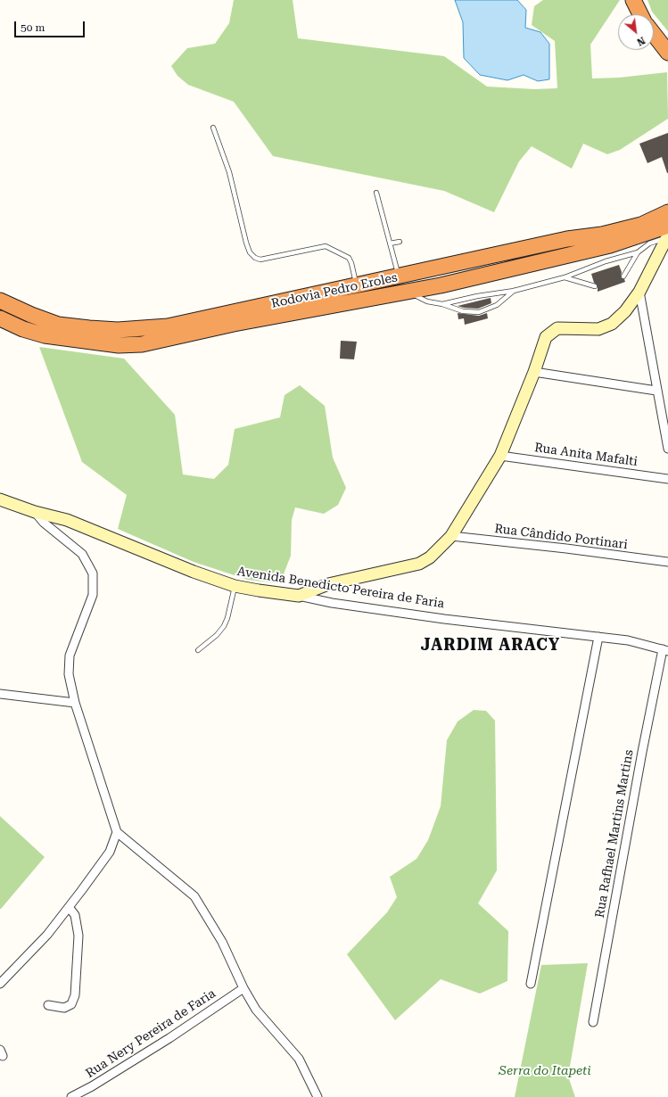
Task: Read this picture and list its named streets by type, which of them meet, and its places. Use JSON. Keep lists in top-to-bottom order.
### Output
{
  "streets": {
    "highway": ["Rodovia Pedro Eroles"],
    "main road": ["Avenida Benedicto Pereira de Faria"],
    "street": [
      "Rua Anita Mafalti",
      "Rua Cândido Portinari",
      "Rua Rafhael Martins Martins",
      "Rua Nery Pereira de Faria"
    ]
  },
  "crossings": [
    ["Avenida Benedicto Pereira de Faria", "Rua Rafhael Martins Martins"]
  ],
  "districts": ["JARDIM ARACY"],
  "parks": ["Serra do Itapeti"],
  "scale_bar": "50 m",
  "north": "bottom right"
}
